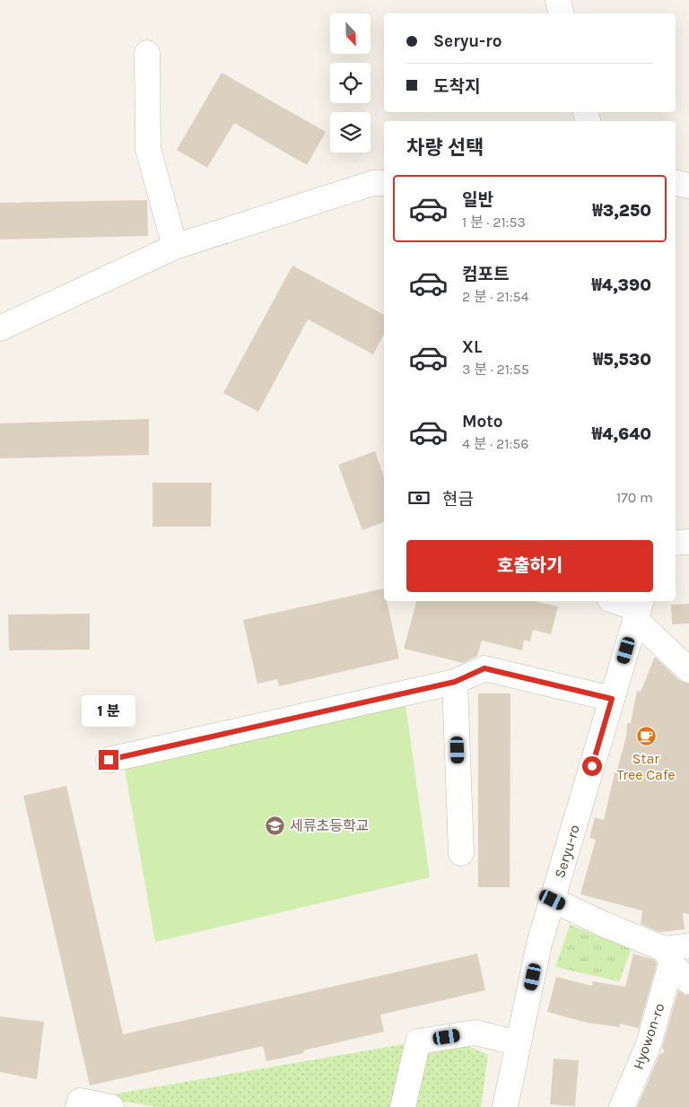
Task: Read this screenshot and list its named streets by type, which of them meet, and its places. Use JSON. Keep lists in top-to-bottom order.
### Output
{
  "streets": {
    "street": ["Seryu-ro", "Hyowon-ro"]
  },
  "places": {
    "cafe": ["Star Tree Cafe"],
    "school or university": ["세류초등학교"]
  },
  "north": "bottom right",
  "page": {
    "banner": ["Seryu-ro", "도착지"],
    "heading": "차량 선택",
    "list": [
      {
        "name": "일반",
        "note": "1 분 · 21:53",
        "value": "₩3,250"
      },
      {
        "name": "컴포트",
        "note": "2 분 · 21:54",
        "value": "₩4,390"
      },
      {
        "name": "XL",
        "note": "3 분 · 21:55",
        "value": "₩5,530"
      },
      {
        "name": "Moto",
        "note": "4 분 · 21:56",
        "value": "₩4,640"
      }
    ],
    "pay": ["현금", "170 m"],
    "buttons": "호출하기",
    "bubble": "1 분"
  }
}
